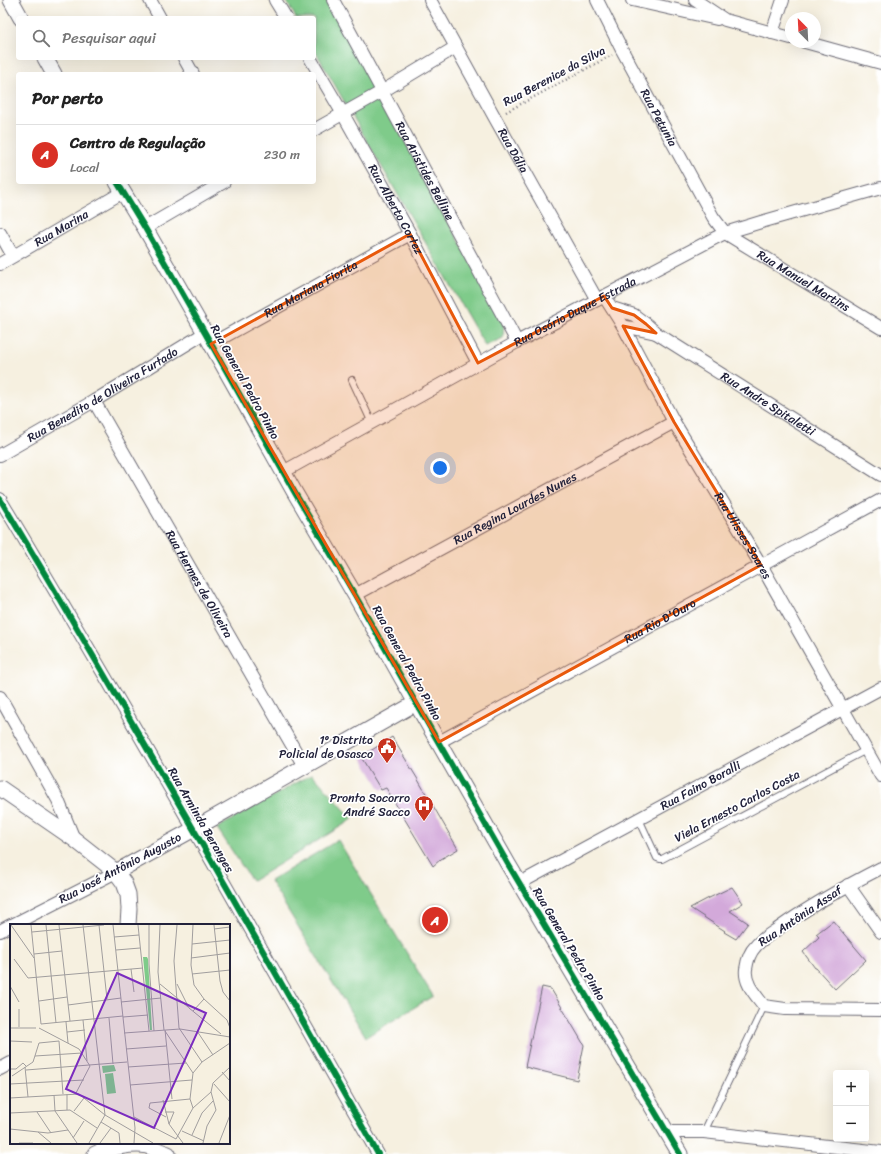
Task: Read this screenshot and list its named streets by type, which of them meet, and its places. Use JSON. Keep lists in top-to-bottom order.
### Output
{
  "streets": {
    "street": [
      "Rua Petunia",
      "Rua Dália",
      "Rua Aristides Belline",
      "Rua Alberto Cortez",
      "Rua Marina",
      "Rua Manuel Martins",
      "Rua Mariana Fiorita",
      "Rua Osório Duque Estrada",
      "Rua General Pedro Pinho",
      "Rua Benedito de Oliveira Furtado",
      "Rua Andre Spitaletti",
      "Rua Regina Lourdes Nunes",
      "Rua Ulisses Soares",
      "Rua Hermes de Oliveira",
      "Rua Rio D'Ouro",
      "Rua Faino Boralli",
      "Rua Arminda Beranges",
      "Rua José Antônio Augusto",
      "Rua Antônia Assaf"
    ],
    "lane": ["Viela Ernesto Carlos Costa"],
    "path": ["Rua Berenice da Silva"]
  },
  "crossings": [
    ["Rua Berenice da Silva", "Rua Petunia"],
    ["Rua Berenice da Silva", "Rua Dália"],
    ["Rua Petunia", "Rua Manuel Martins"],
    ["Rua Petunia", "Rua Osório Duque Estrada"],
    ["Rua Dália", "Rua Osório Duque Estrada"],
    ["Rua Dália", "Rua Ulisses Soares"],
    ["Rua Aristides Belline", "Rua Osório Duque Estrada"],
    ["Rua Alberto Cortez", "Rua Mariana Fiorita"],
    ["Rua Alberto Cortez", "Rua Osório Duque Estrada"],
    ["Rua Marina", "Rua General Pedro Pinho"],
    ["Rua Manuel Martins", "Rua Osório Duque Estrada"],
    ["Rua Mariana Fiorita", "Rua General Pedro Pinho"],
    ["Rua Mariana Fiorita", "Rua Benedito de Oliveira Furtado"],
    ["Rua Osório Duque Estrada", "Rua General Pedro Pinho"],
    ["Rua Osório Duque Estrada", "Rua Ulisses Soares"],
    ["Rua General Pedro Pinho", "Rua Benedito de Oliveira Furtado"],
    ["Rua General Pedro Pinho", "Rua Regina Lourdes Nunes"],
    ["Rua General Pedro Pinho", "Rua Rio D'Ouro"],
    ["Rua General Pedro Pinho", "Rua Faino Boralli"],
    ["Rua General Pedro Pinho", "Rua José Antônio Augusto"],
    ["Rua Benedito de Oliveira Furtado", "Rua Hermes de Oliveira"],
    ["Rua Andre Spitaletti", "Rua Ulisses Soares"],
    ["Rua Regina Lourdes Nunes", "Rua Ulisses Soares"],
    ["Rua Ulisses Soares", "Rua Rio D'Ouro"],
    ["Rua Ulisses Soares", "Rua Faino Boralli"],
    ["Rua Ulisses Soares", "Viela Ernesto Carlos Costa"],
    ["Rua Hermes de Oliveira", "Rua José Antônio Augusto"],
    ["Rua Faino Boralli", "Viela Ernesto Carlos Costa"],
    ["Rua Arminda Beranges", "Rua José Antônio Augusto"]
  ],
  "places": {
    "public building": ["1º Distrito Policial de Osasco"],
    "hospital": ["Pronto Socorro André Sacco"]
  },
  "north": "top left",
  "page": {
    "search": "Pesquisar aqui",
    "heading": "Por perto",
    "list": [
      {
        "mark": "A",
        "name": "Centro de Regulação",
        "note": "Local",
        "value": "230 m"
      }
    ],
    "pins": "A",
    "map_buttons": ["+", "−"]
  }
}
